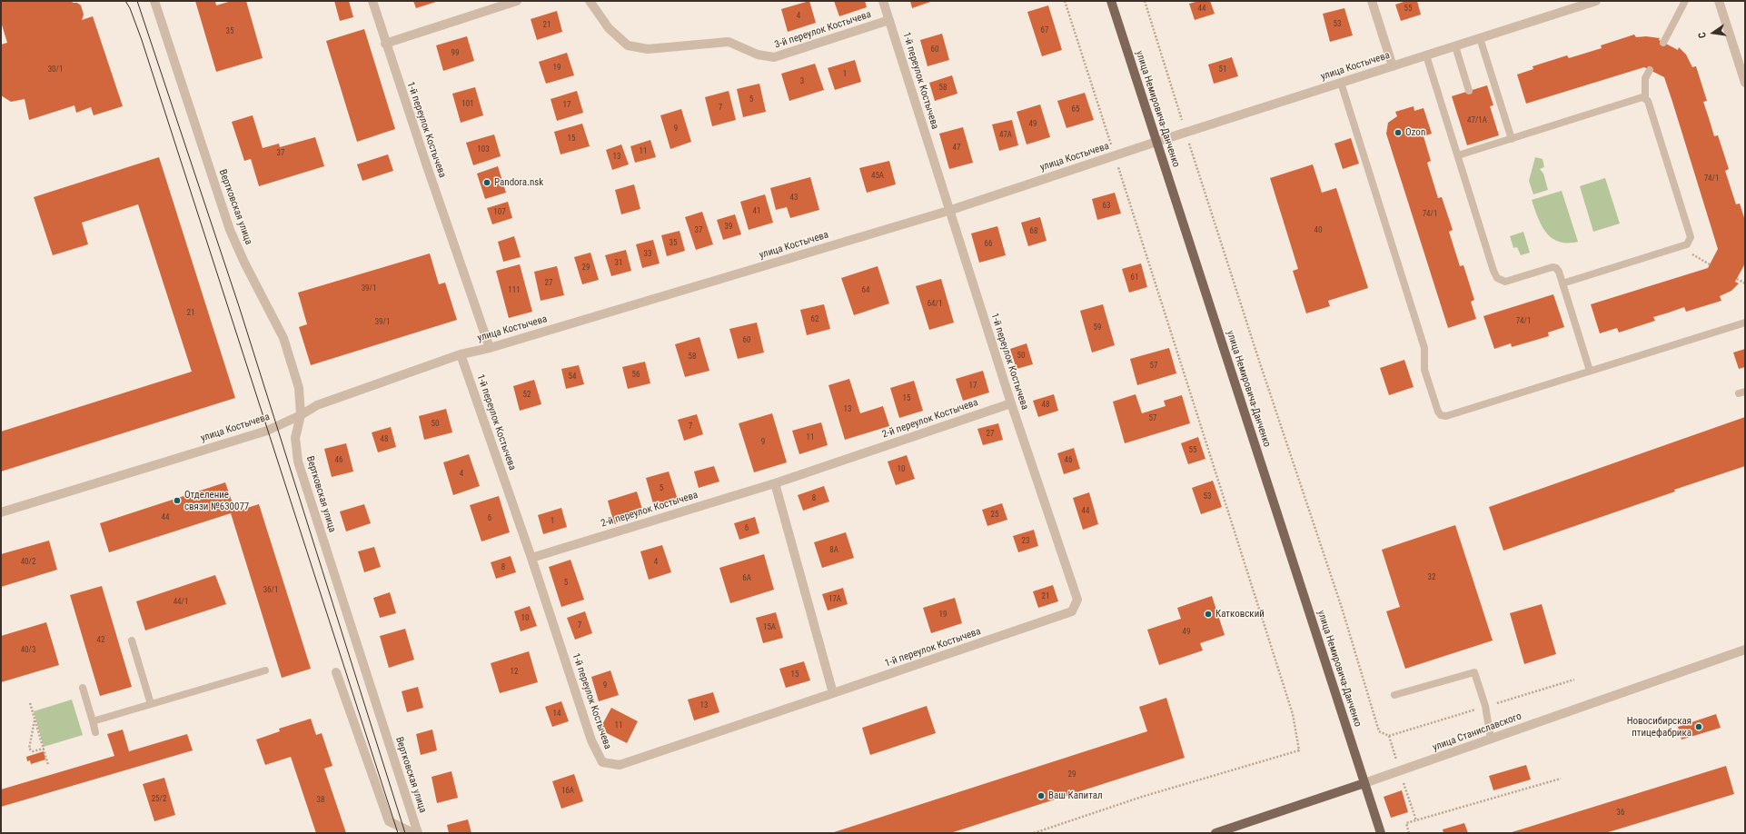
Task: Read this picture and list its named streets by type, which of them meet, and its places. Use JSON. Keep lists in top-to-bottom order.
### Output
{
  "streets": {
    "main road": ["улица Немировича-Данченко", "улица Станиславского"],
    "street": [
      "3-й переулок Костычева",
      "улица Костычева",
      "1-й переулок Костычева",
      "Вертковская улица",
      "2-й переулок Костычева"
    ]
  },
  "crossings": [
    ["3-й переулок Костычева", "1-й переулок Костычева"],
    ["улица Костычева", "1-й переулок Костычева"],
    ["улица Костычева", "улица Немировича-Данченко"],
    ["улица Костычева", "Вертковская улица"],
    ["1-й переулок Костычева", "2-й переулок Костычева"],
    ["улица Немировича-Данченко", "улица Станиславского"]
  ],
  "places": [
    "Ozon",
    "Pandora.nsk",
    "Отделение связи №630077",
    "Катковский",
    "Новосибирская птицефабрика",
    "Ваш Капитал"
  ],
  "house_numbers": [
    "44",
    "55",
    "4",
    "53",
    "21",
    "67",
    "35",
    "60",
    "99",
    "19",
    "30/1",
    "51",
    "1",
    "3",
    "58",
    "5",
    "101",
    "17",
    "7",
    "65",
    "47/1А",
    "49",
    "9",
    "47А",
    "15",
    "47",
    "103",
    "11",
    "37",
    "13",
    "45А",
    "74/1",
    "43",
    "63",
    "41",
    "107",
    "74/1",
    "39",
    "37",
    "40",
    "68",
    "35",
    "66",
    "33",
    "31",
    "29",
    "61",
    "27",
    "39/1",
    "111",
    "64",
    "64/1",
    "21",
    "62",
    "74/1",
    "39/1",
    "59",
    "60",
    "50",
    "58",
    "57",
    "56",
    "54",
    "17",
    "52",
    "15",
    "48",
    "13",
    "57",
    "50",
    "7",
    "27",
    "11",
    "48",
    "9",
    "55",
    "46",
    "46",
    "10",
    "4",
    "5",
    "53",
    "8",
    "44",
    "25",
    "44",
    "6",
    "1",
    "6",
    "23",
    "8А",
    "40/2",
    "4",
    "8",
    "32",
    "6А",
    "5",
    "36/1",
    "21",
    "17А",
    "44/1",
    "19",
    "10",
    "7",
    "15А",
    "49",
    "42",
    "40/3",
    "12",
    "15",
    "9",
    "13",
    "14",
    "11",
    "29",
    "16А",
    "25/2",
    "38",
    "36"
  ],
  "north": "left"
}
